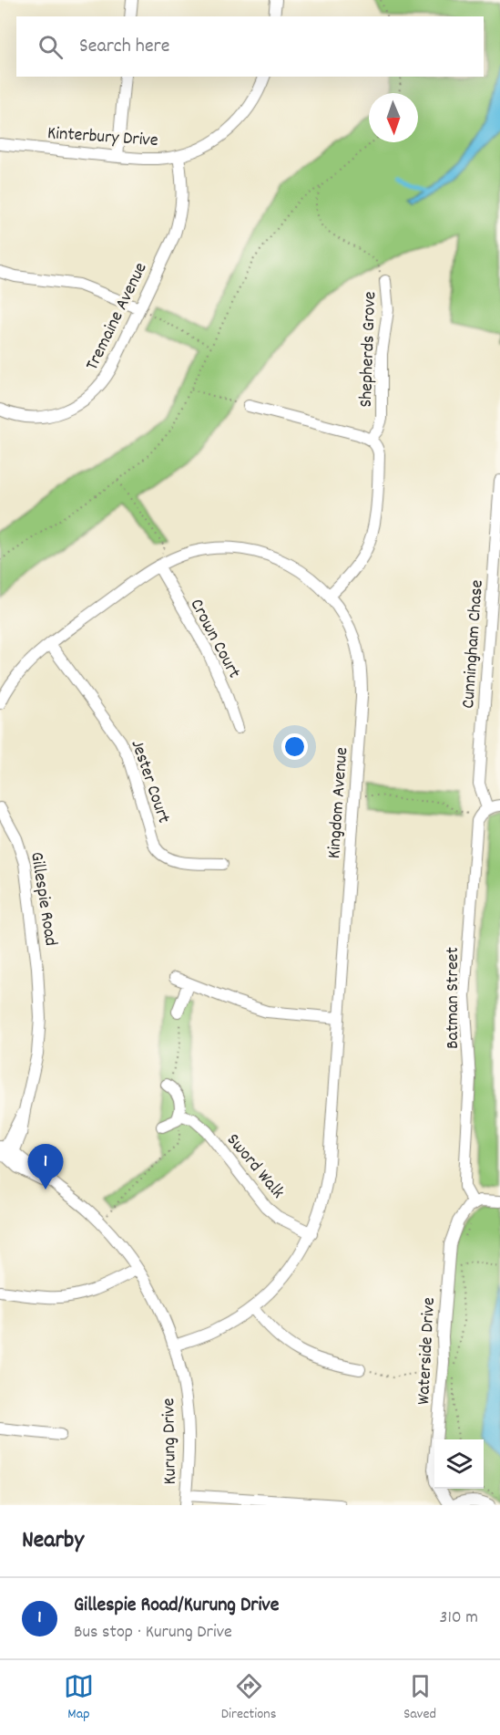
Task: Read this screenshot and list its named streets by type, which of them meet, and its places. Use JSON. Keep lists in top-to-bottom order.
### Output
{
  "streets": {
    "street": [
      "Kinterbury Drive",
      "Tremaine Avenue",
      "Shepherds Grove",
      "Crown Court",
      "Cunningham Chase",
      "Jester Court",
      "Kingdom Avenue",
      "Gillespie Road",
      "Batman Street",
      "Sword Walk",
      "Waterside Drive",
      "Kurung Drive"
    ]
  },
  "crossings": [
    ["Kinterbury Drive", "Tremaine Avenue"],
    ["Crown Court", "Kingdom Avenue"],
    ["Cunningham Chase", "Batman Street"],
    ["Jester Court", "Kingdom Avenue"],
    ["Kingdom Avenue", "Sword Walk"],
    ["Kingdom Avenue", "Kurung Drive"],
    ["Gillespie Road", "Kurung Drive"],
    ["Batman Street", "Waterside Drive"]
  ],
  "north": "bottom",
  "page": {
    "search": "Search here",
    "pins": "1",
    "heading": "Nearby",
    "list": [
      {
        "mark": "1",
        "name": "Gillespie Road/Kurung Drive",
        "note": "Bus stop · Kurung Drive",
        "value": "310 m"
      }
    ],
    "nav": ["Map", "Directions", "Saved"]
  }
}
